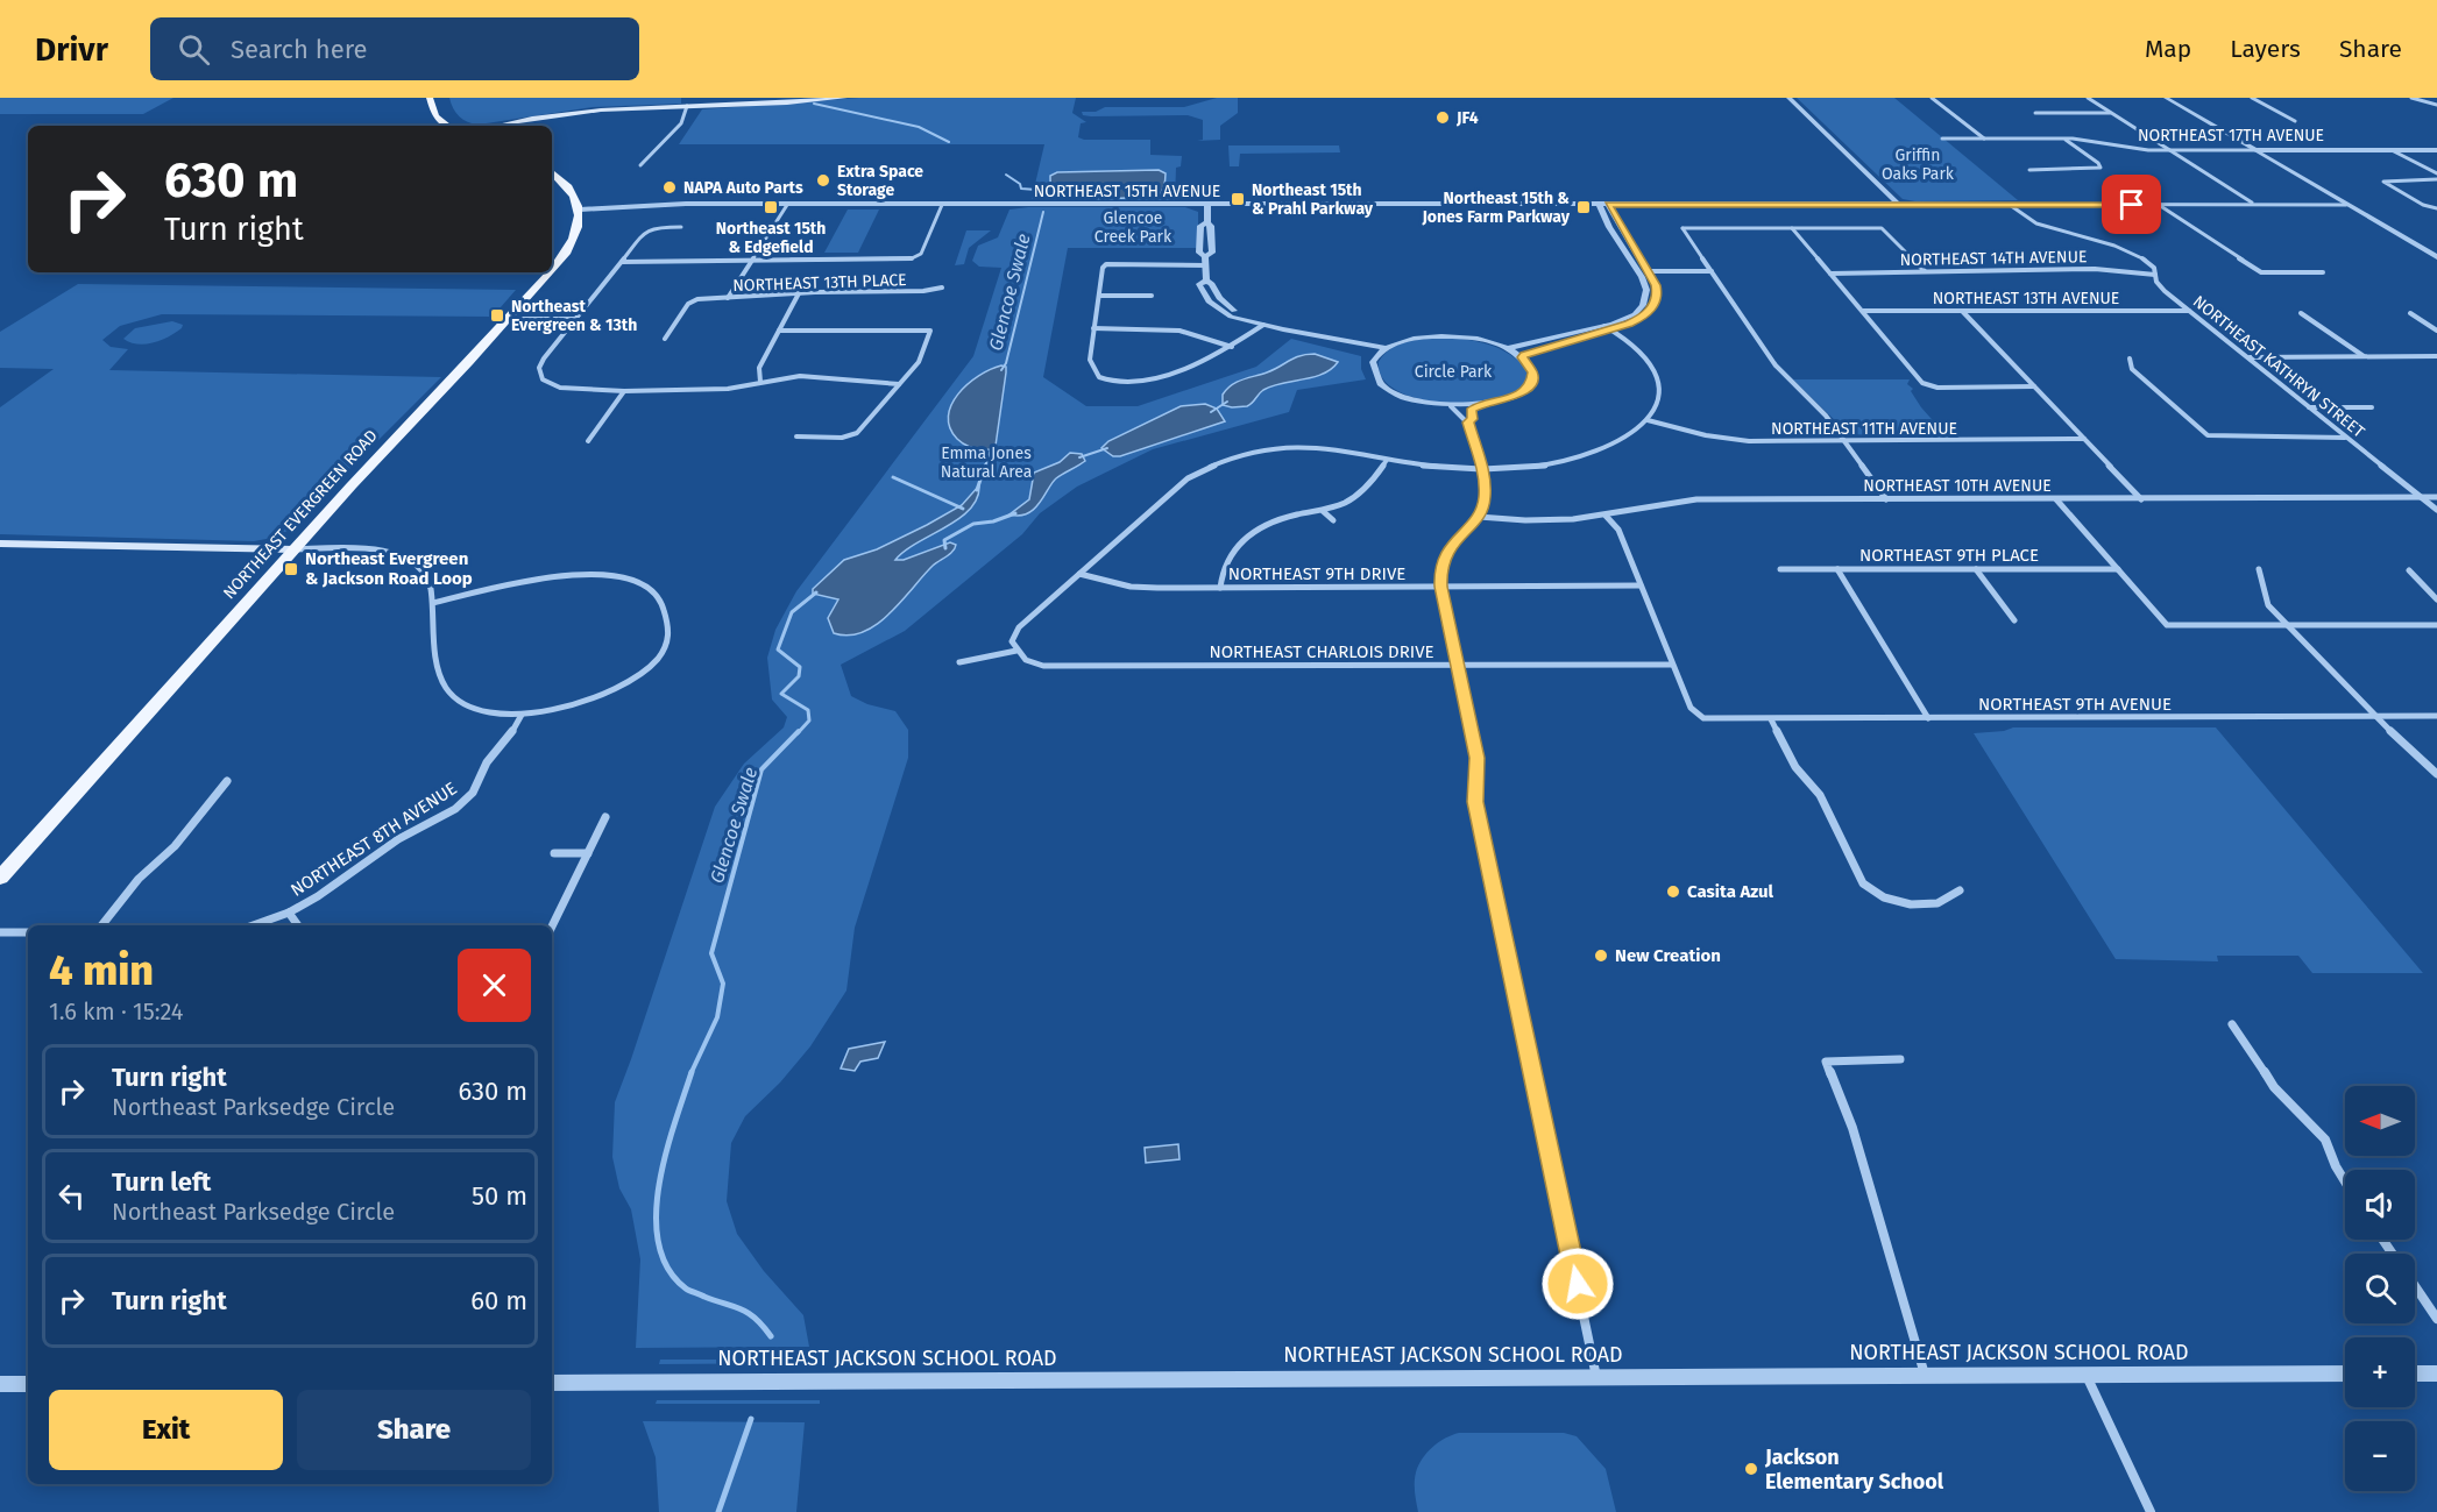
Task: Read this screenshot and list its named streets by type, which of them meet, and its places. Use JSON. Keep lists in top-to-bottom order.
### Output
{
  "streets": {
    "main road": ["NORTHEAST EVERGREEN ROAD"],
    "street": [
      "NORTHEAST 17TH AVENUE",
      "NORTHEAST 15TH AVENUE",
      "NORTHEAST 14TH AVENUE",
      "NORTHEAST 13TH PLACE",
      "NORTHEAST 13TH AVENUE",
      "NORTHEAST KATHRYN STREET",
      "NORTHEAST 11TH AVENUE",
      "NORTHEAST 10TH AVENUE",
      "NORTHEAST 9TH PLACE",
      "NORTHEAST 9TH DRIVE",
      "NORTHEAST CHARLOIS DRIVE",
      "NORTHEAST 9TH AVENUE",
      "NORTHEAST 8TH AVENUE",
      "NORTHEAST JACKSON SCHOOL ROAD"
    ]
  },
  "crossings": [
    ["NORTHEAST 15TH AVENUE", "NORTHEAST KATHRYN STREET"],
    ["NORTHEAST 15TH AVENUE", "NORTHEAST EVERGREEN ROAD"],
    ["NORTHEAST 14TH AVENUE", "NORTHEAST KATHRYN STREET"],
    ["NORTHEAST 13TH AVENUE", "NORTHEAST KATHRYN STREET"],
    ["NORTHEAST KATHRYN STREET", "NORTHEAST 10TH AVENUE"],
    ["NORTHEAST CHARLOIS DRIVE", "NORTHEAST 9TH AVENUE"]
  ],
  "water": ["Glencoe Swale"],
  "parks": [
    "Griffin Oaks Park",
    "Glencoe Creek Park",
    "Circle Park",
    "Emma Jones Natural Area"
  ],
  "places": {
    "other": [
      "JF4",
      "Extra Space Storage",
      "NAPA Auto Parts",
      "Casita Azul",
      "New Creation",
      "Jackson Elementary School"
    ],
    "transit": [
      "Northeast 15th & Prahl Parkway",
      "Northeast 15th & Edgefield",
      "Northeast 15th & Jones Farm Parkway",
      "Northeast Evergreen & 13th",
      "Northeast Evergreen & Jackson Road Loop"
    ]
  },
  "north": "left",
  "page": {
    "header": "Drivr",
    "search": "Search here",
    "nav": ["Map", "Layers", "Share"],
    "turn": ["630 m", "Turn right"],
    "heading": ["4 min", "1.6 km · 15:24"],
    "list": [
      {
        "name": "Turn right",
        "note": "Northeast Parksedge Circle",
        "value": "630 m"
      },
      {
        "name": "Turn left",
        "note": "Northeast Parksedge Circle",
        "value": "50 m"
      },
      {
        "name": "Turn right",
        "value": "60 m"
      }
    ],
    "map_buttons": ["+", "−"],
    "buttons": ["Exit", "Share"]
  }
}
